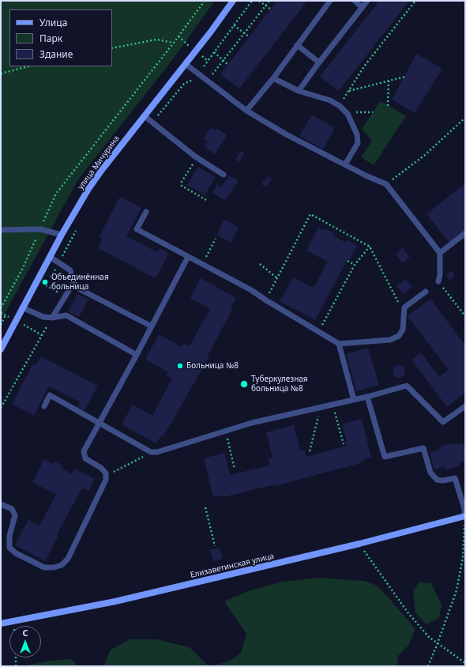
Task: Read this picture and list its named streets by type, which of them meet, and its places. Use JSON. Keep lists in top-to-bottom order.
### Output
{
  "streets": {
    "street": ["улица Мичурина", "Елизаветинская улица"]
  },
  "places": ["Объединённая больница", "Больница №8", "Туберкулезная больница №8"],
  "legend": ["Улица", "Парк", "Здание"],
  "north": "top"
}
